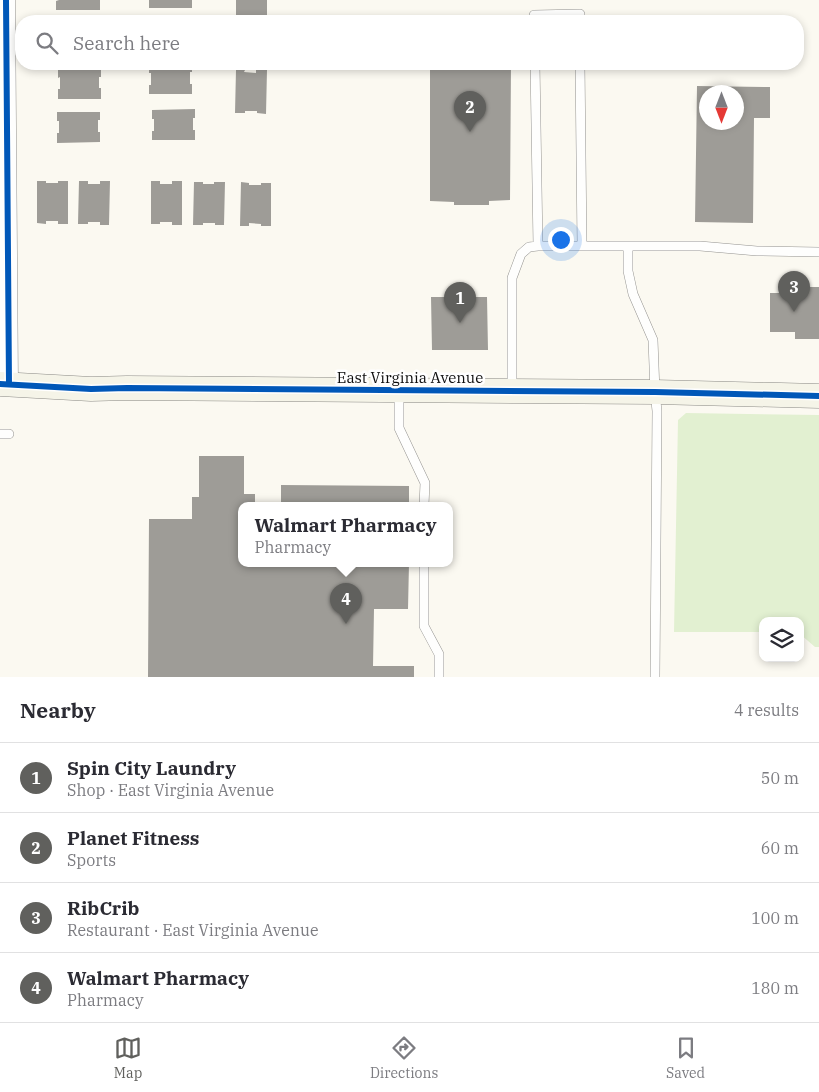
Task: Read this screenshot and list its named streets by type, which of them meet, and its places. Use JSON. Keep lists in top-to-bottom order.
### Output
{
  "streets": {
    "street": ["East Virginia Avenue"]
  },
  "north": "bottom",
  "page": {
    "search": "Search here",
    "pins": [
      "2",
      "3",
      "1",
      "4"
    ],
    "popup": ["Walmart Pharmacy", "Pharmacy"],
    "heading": ["Nearby", "4 results"],
    "list": [
      {
        "mark": "1",
        "name": "Spin City Laundry",
        "note": "Shop · East Virginia Avenue",
        "value": "50 m"
      },
      {
        "mark": "2",
        "name": "Planet Fitness",
        "note": "Sports",
        "value": "60 m"
      },
      {
        "mark": "3",
        "name": "RibCrib",
        "note": "Restaurant · East Virginia Avenue",
        "value": "100 m"
      },
      {
        "mark": "4",
        "name": "Walmart Pharmacy",
        "note": "Pharmacy",
        "value": "180 m"
      }
    ],
    "nav": ["Map", "Directions", "Saved"]
  }
}
